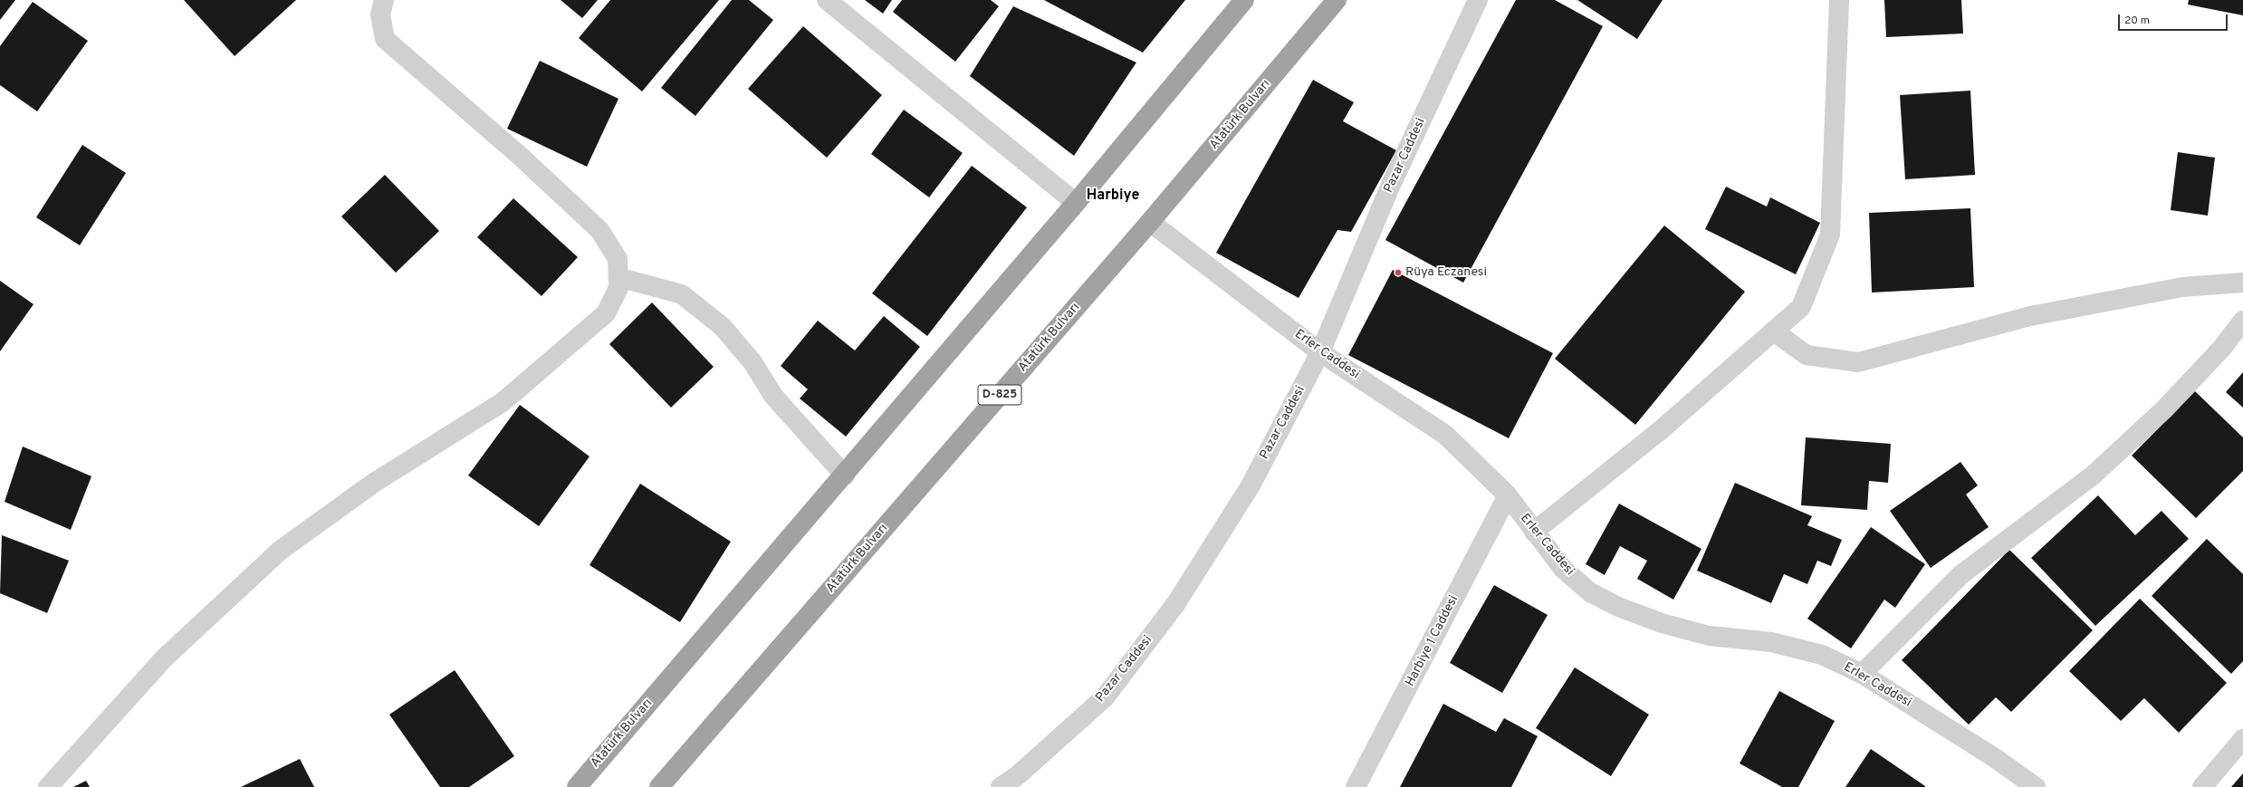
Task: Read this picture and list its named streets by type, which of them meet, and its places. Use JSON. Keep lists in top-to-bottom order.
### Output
{
  "streets": {
    "highway": ["Atatürk Bulvarı", "D-825"],
    "street": ["Pazar Caddesi", "Erler Caddesi", "Harbiye 1 Caddesi"]
  },
  "crossings": [
    ["Atatürk Bulvarı", "Erler Caddesi"],
    ["Pazar Caddesi", "Erler Caddesi"],
    ["Erler Caddesi", "Harbiye 1 Caddesi"]
  ],
  "districts": ["Harbiye"],
  "places": ["Rüya Eczanesi"],
  "scale_bar": "20 m"
}
